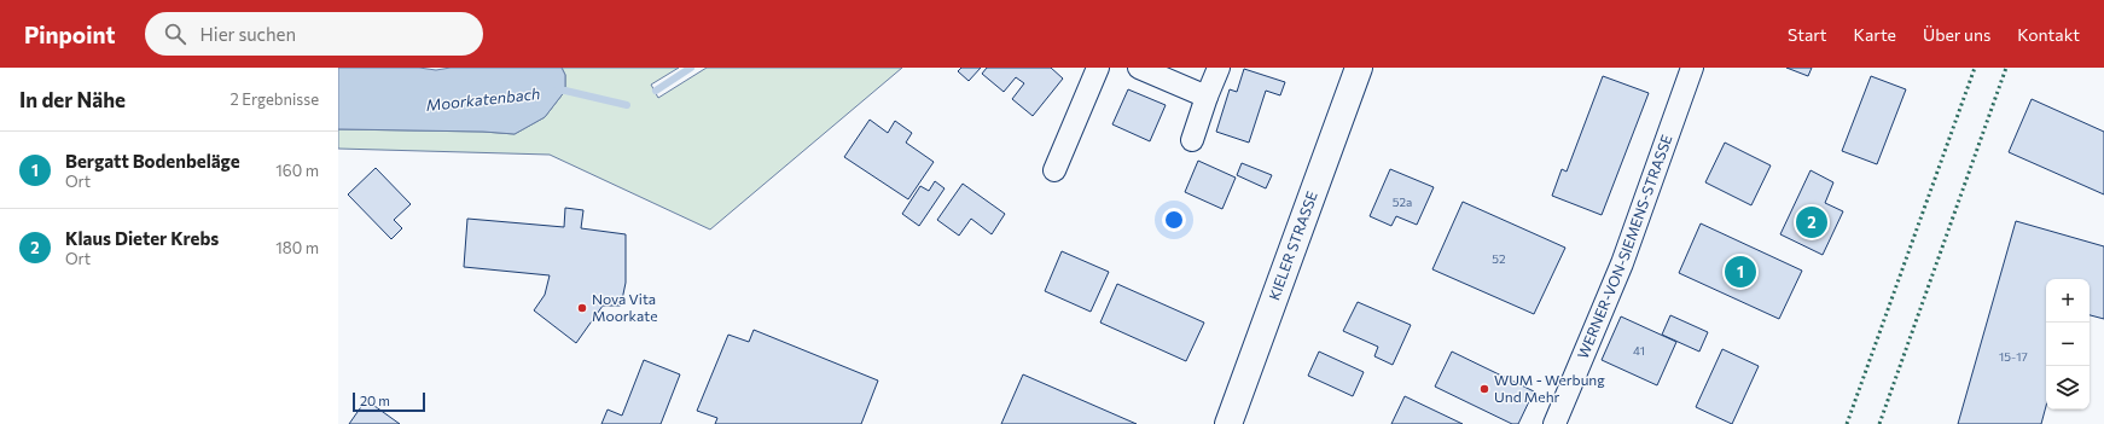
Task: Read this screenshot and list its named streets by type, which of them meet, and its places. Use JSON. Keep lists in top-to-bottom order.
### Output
{
  "streets": {
    "street": ["KIELER STRASSE", "WERNER-VON-SIEMENS-STRASSE"]
  },
  "water": ["Moorkatenbach"],
  "places": ["Nova Vita Moorkate", "WUM - Werbung Und Mehr"],
  "house_numbers": [
    "52a",
    "52",
    "41",
    "15-17"
  ],
  "scale_bar": "20 m",
  "page": {
    "header": "Pinpoint",
    "search": "Hier suchen",
    "nav": [
      "Start",
      "Karte",
      "Über uns",
      "Kontakt"
    ],
    "heading": ["In der Nähe", "2 Ergebnisse"],
    "list": [
      {
        "mark": "1",
        "name": "Bergatt Bodenbeläge",
        "note": "Ort",
        "value": "160 m"
      },
      {
        "mark": "2",
        "name": "Klaus Dieter Krebs",
        "note": "Ort",
        "value": "180 m"
      }
    ],
    "pins": ["2", "1"],
    "map_buttons": ["+", "−"],
    "scale": "20 m"
  }
}
